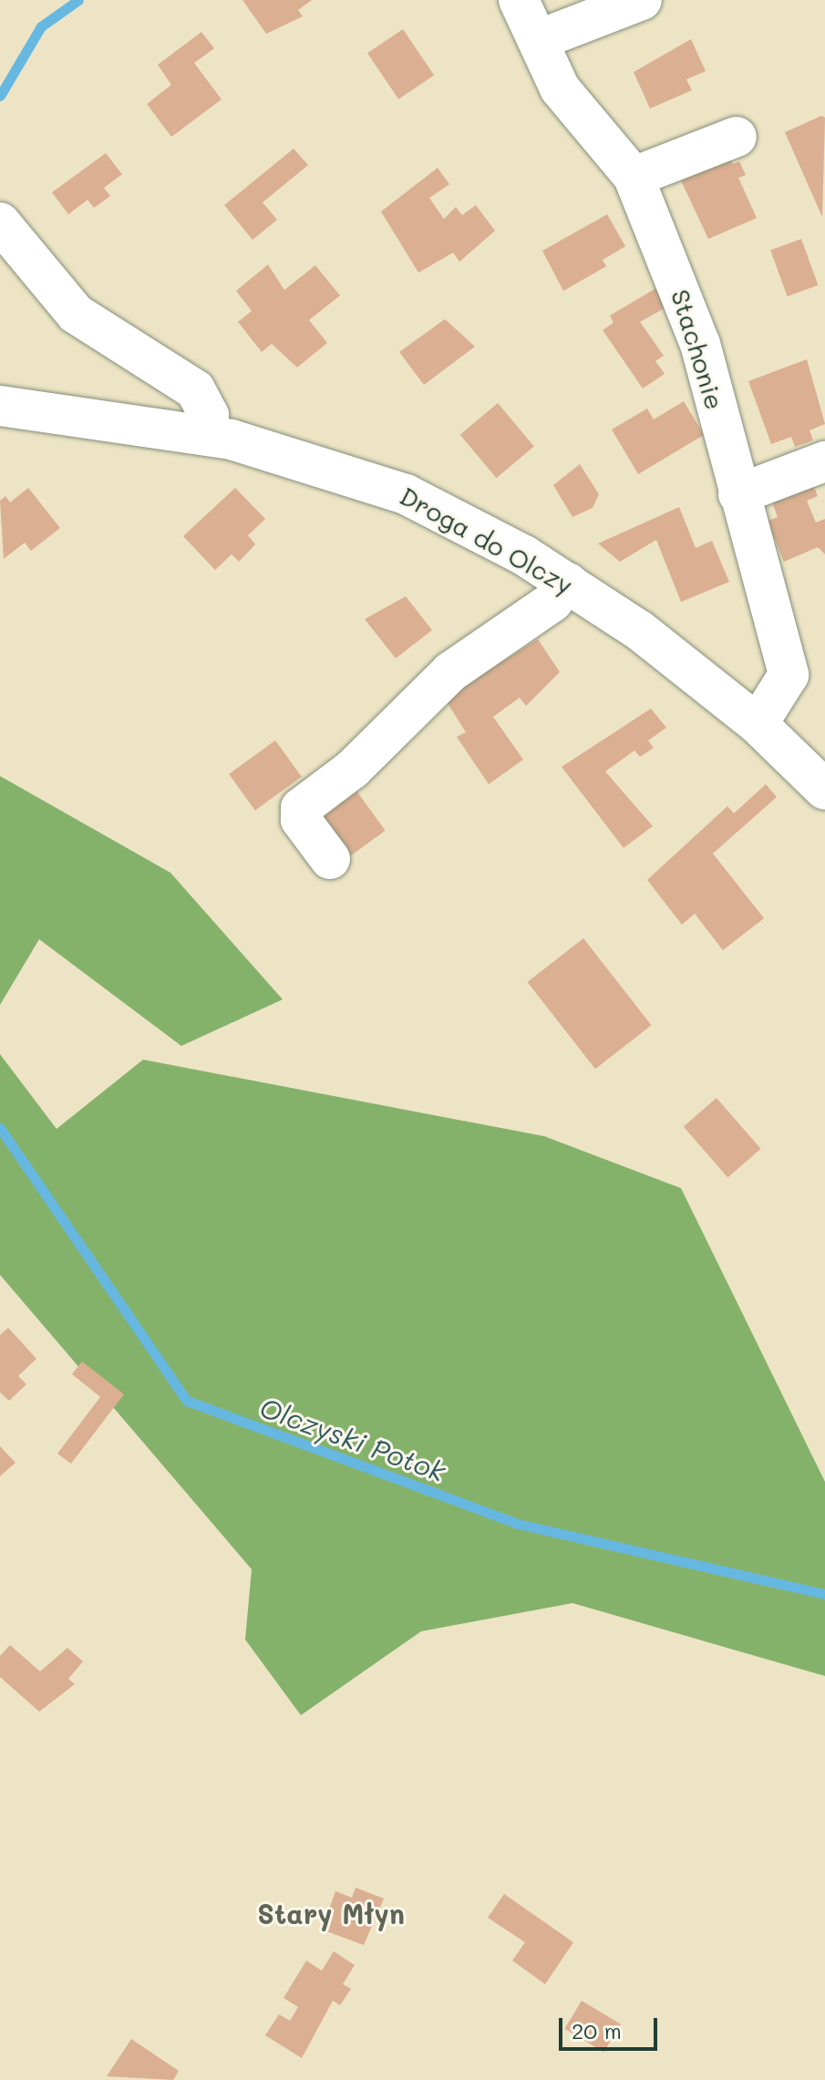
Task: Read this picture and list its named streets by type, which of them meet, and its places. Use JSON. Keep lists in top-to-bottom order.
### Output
{
  "streets": {
    "street": ["Stachonie", "Droga do Olczy"]
  },
  "crossings": [
    ["Stachonie", "Droga do Olczy"]
  ],
  "districts": ["Stary Młyn"],
  "water": ["Olczyski Potok"],
  "scale_bar": "20 m"
}
